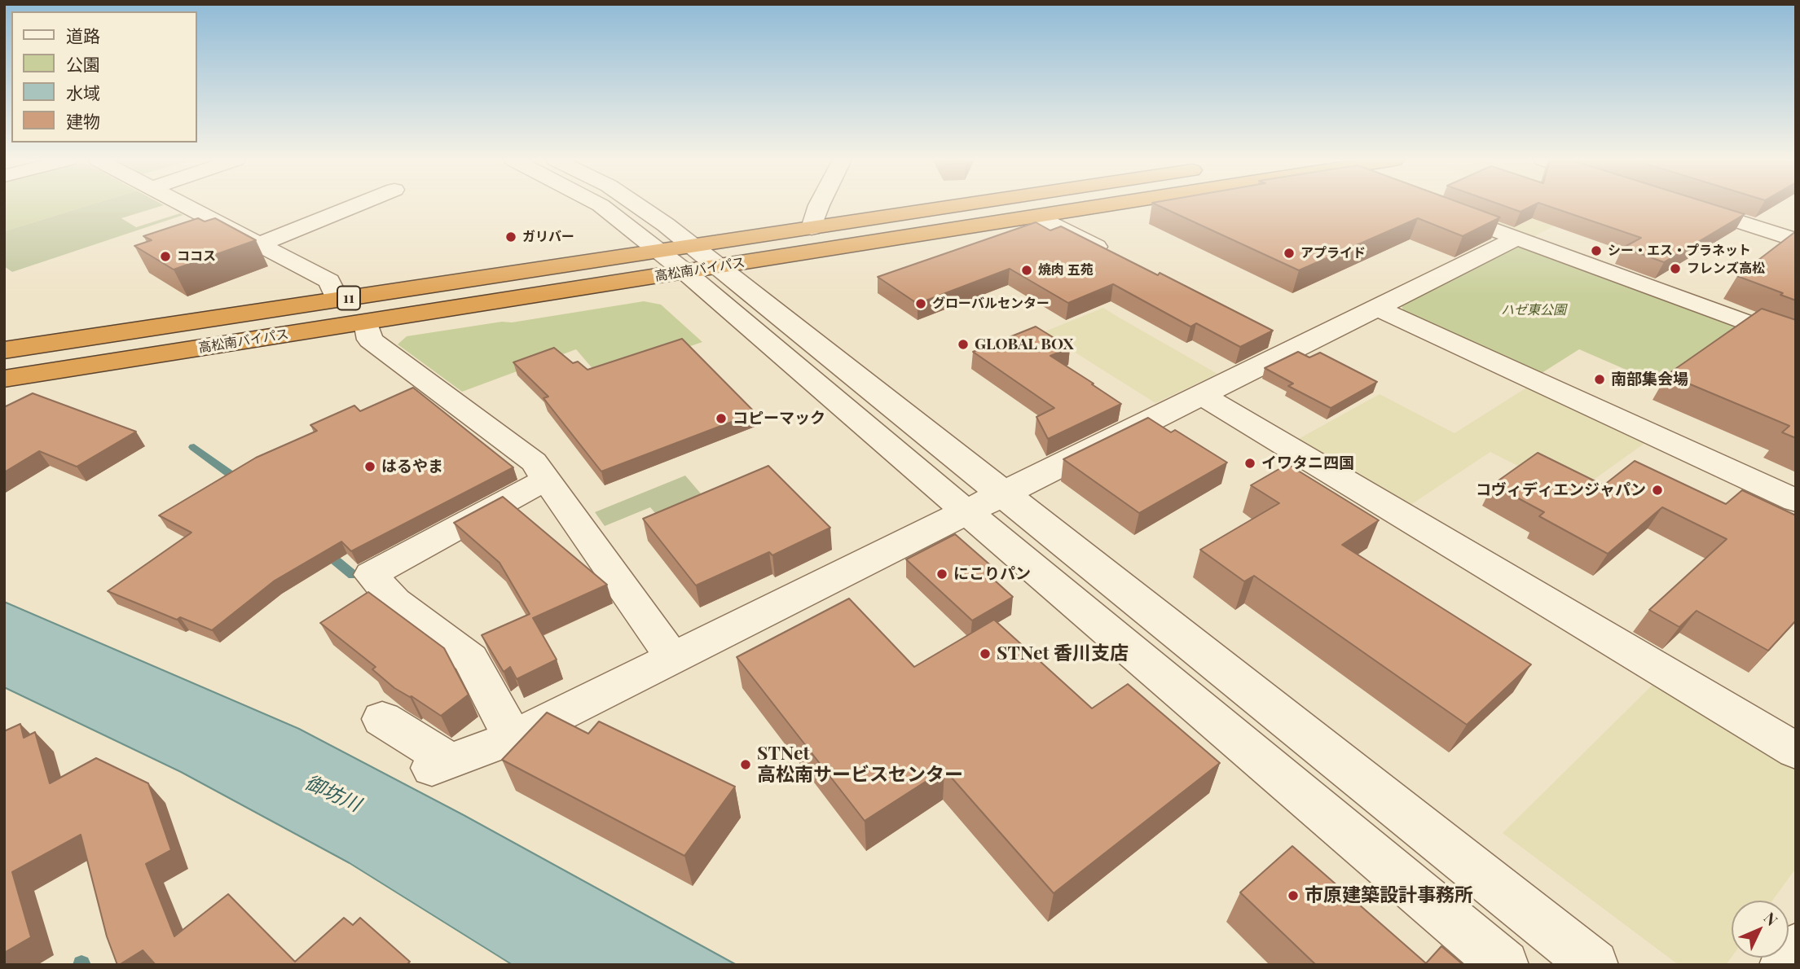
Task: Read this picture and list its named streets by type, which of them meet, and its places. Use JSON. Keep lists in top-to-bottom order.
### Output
{
  "streets": {
    "highway": ["高松南バイパス", "11"]
  },
  "water": ["御坊川"],
  "parks": ["ハゼ東公園"],
  "places": [
    "ガリバー",
    "シー・エス・プラネット",
    "アプライド",
    "ココス",
    "フレンズ高松",
    "焼肉 五苑",
    "グローバルセンター",
    "GLOBAL BOX",
    "南部集会場",
    "コピーマック",
    "イワタニ四国",
    "はるやま",
    "コヴィディエンジャパン",
    "にこりパン",
    "STNet 香川支店",
    "STNet 高松南サービスセンター",
    "市原建築設計事務所"
  ],
  "legend": [
    "道路",
    "公園",
    "水域",
    "建物"
  ],
  "north": "top right"
}
